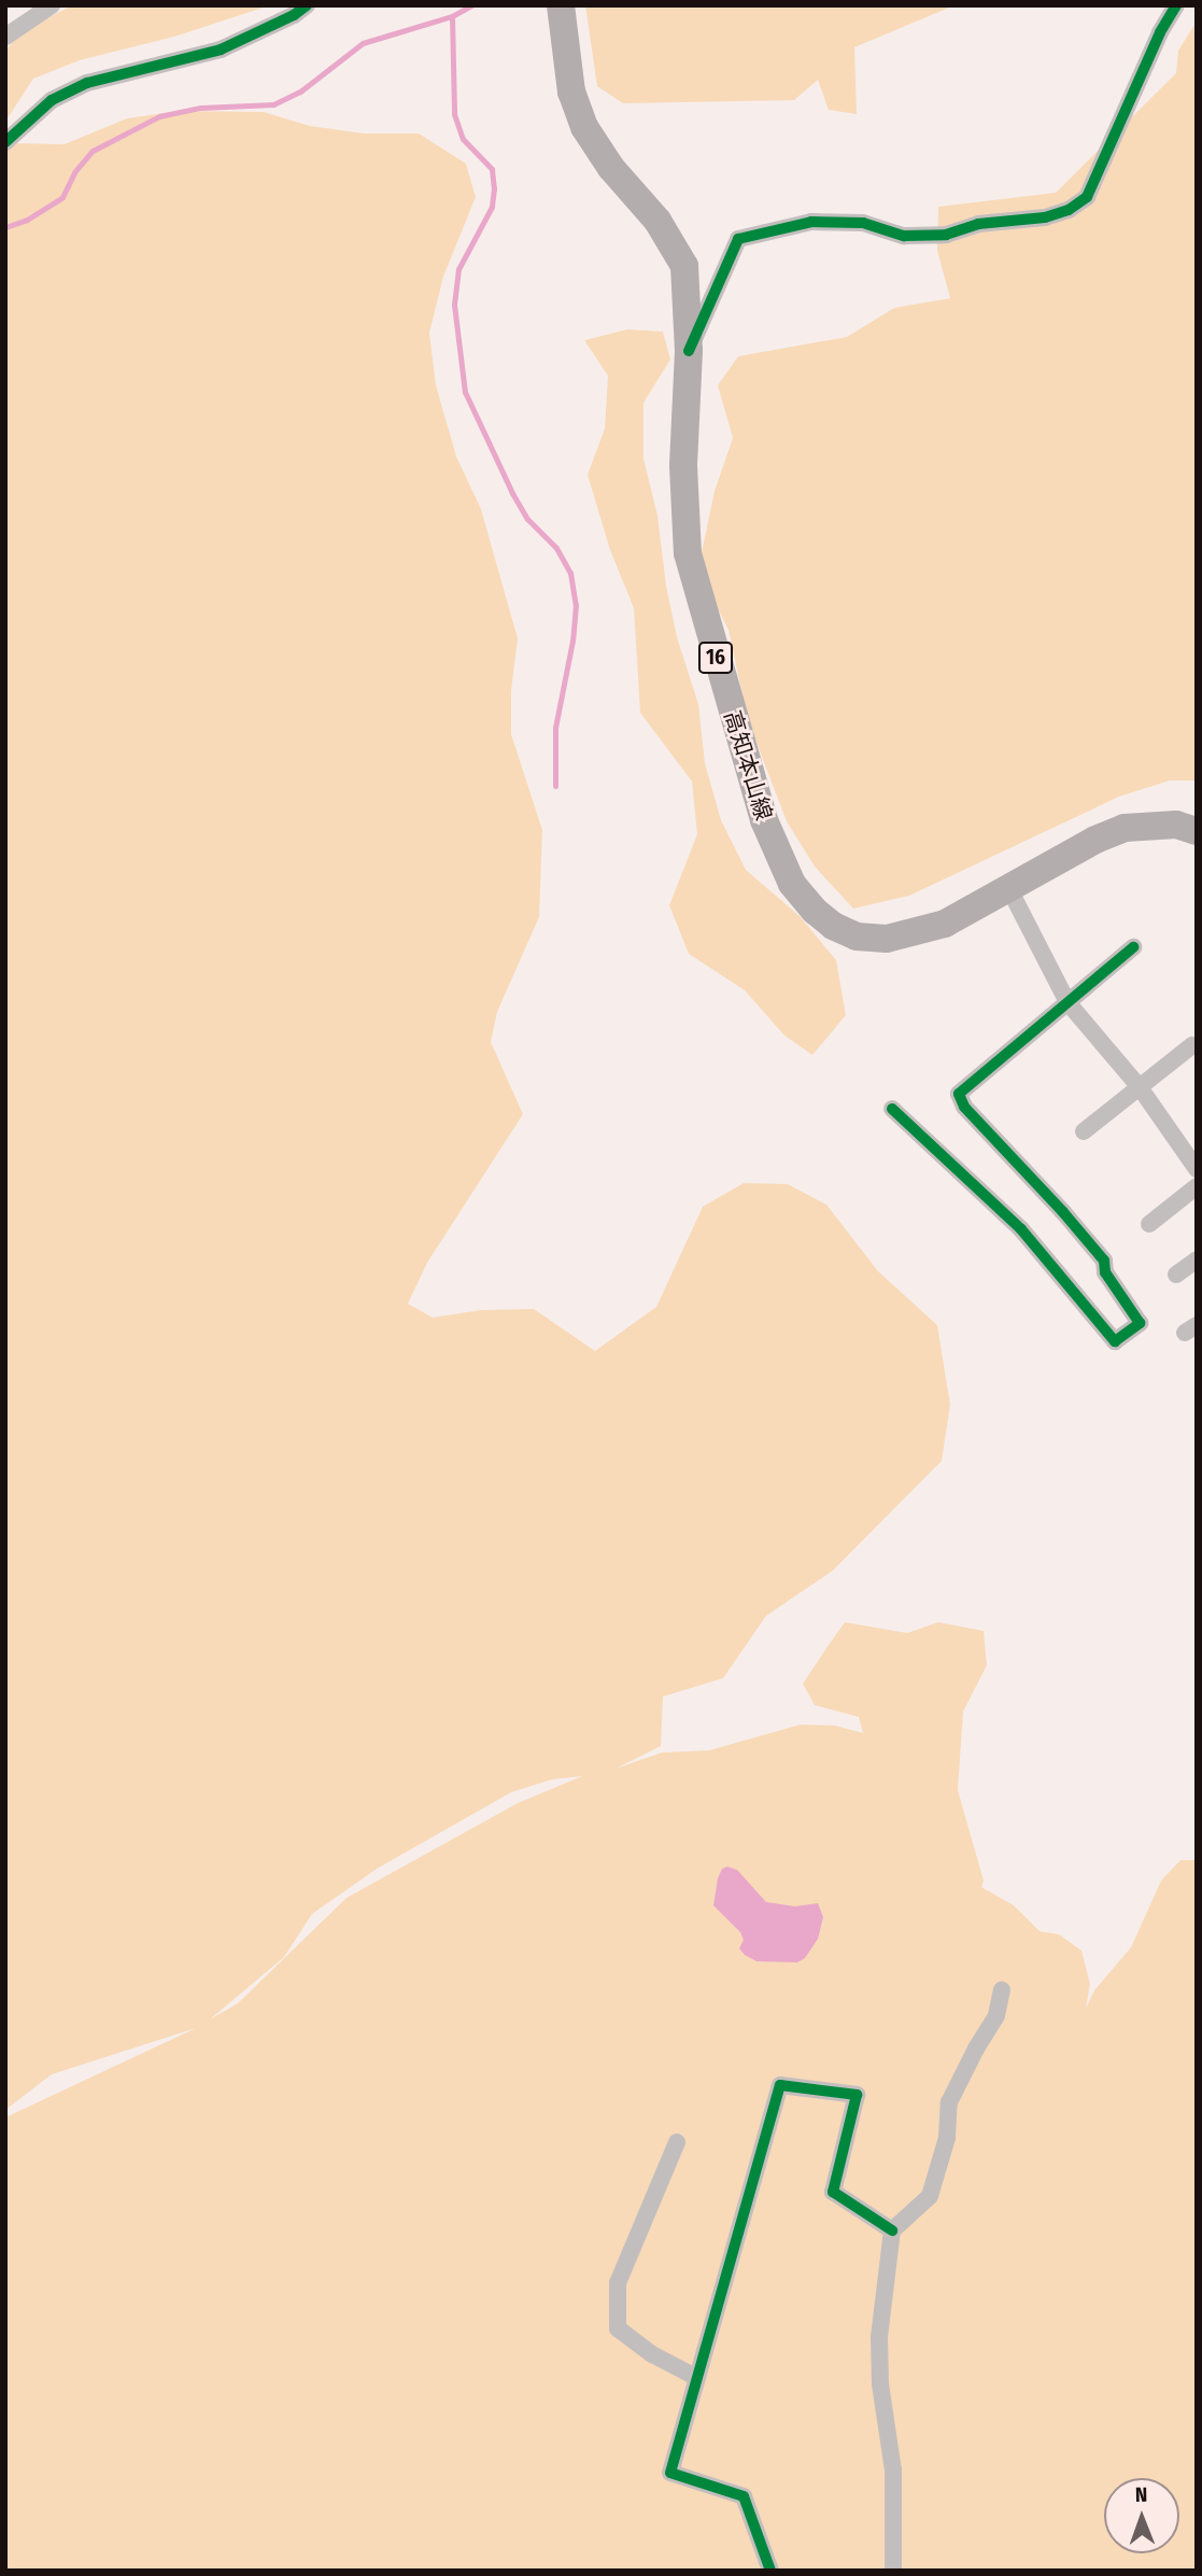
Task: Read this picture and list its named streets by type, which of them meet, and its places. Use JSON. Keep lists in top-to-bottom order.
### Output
{
  "streets": {
    "main road": ["16", "高知本山線"]
  },
  "north": "top"
}
